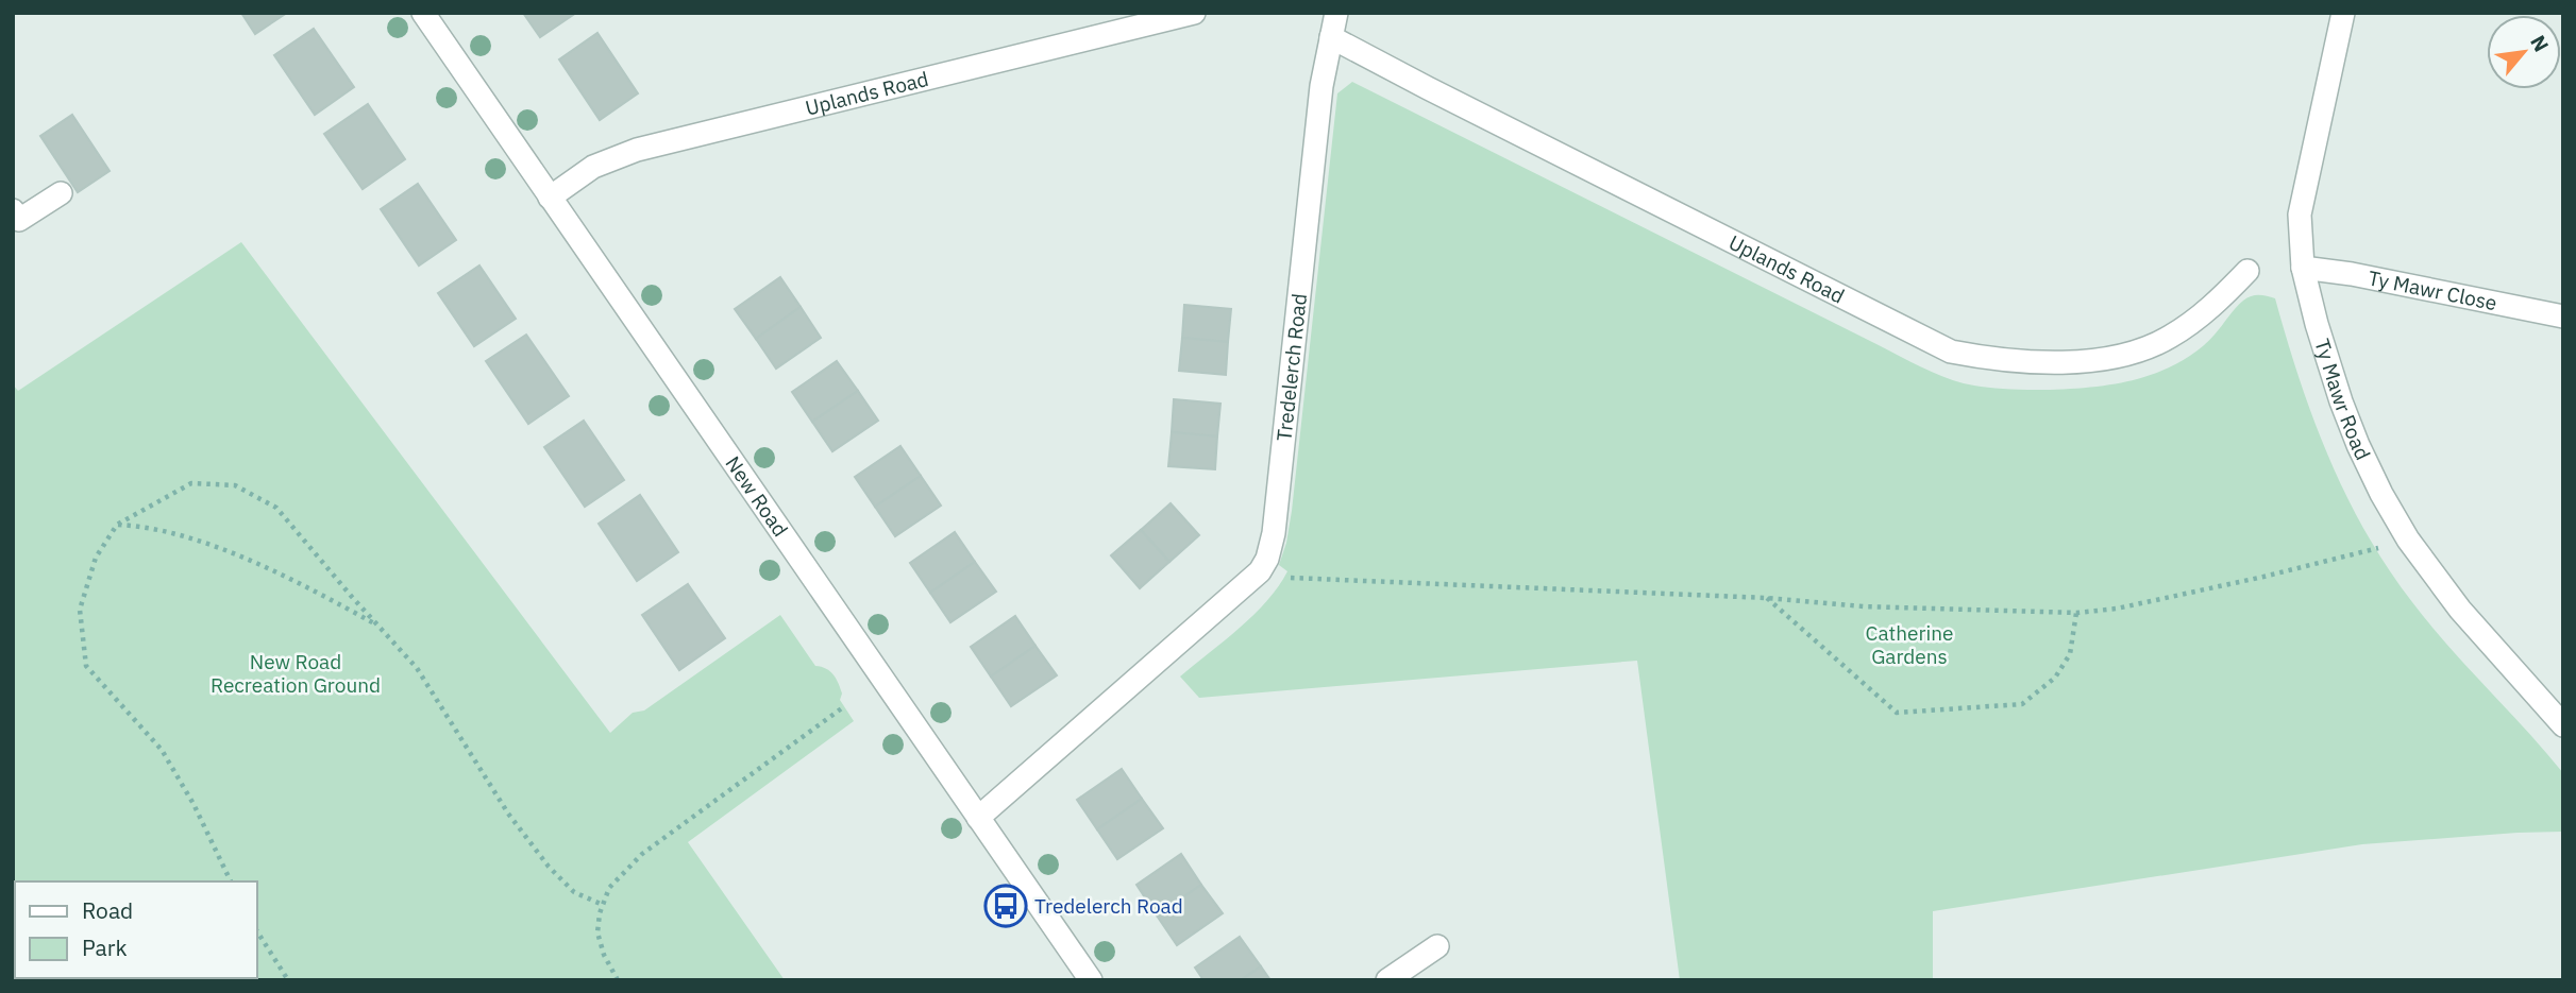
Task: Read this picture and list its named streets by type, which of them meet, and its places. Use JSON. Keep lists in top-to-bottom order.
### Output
{
  "streets": {
    "street": [
      "Uplands Road",
      "Ty Mawr Close",
      "Tredelerch Road",
      "Ty Mawr Road",
      "New Road"
    ]
  },
  "crossings": [
    ["Uplands Road", "Tredelerch Road"],
    ["Uplands Road", "New Road"],
    ["Ty Mawr Close", "Ty Mawr Road"],
    ["Tredelerch Road", "New Road"]
  ],
  "parks": ["Catherine Gardens", "New Road Recreation Ground"],
  "places": {
    "bus stop": ["Tredelerch Road"]
  },
  "legend": ["Road", "Park"],
  "north": "top right"
}
